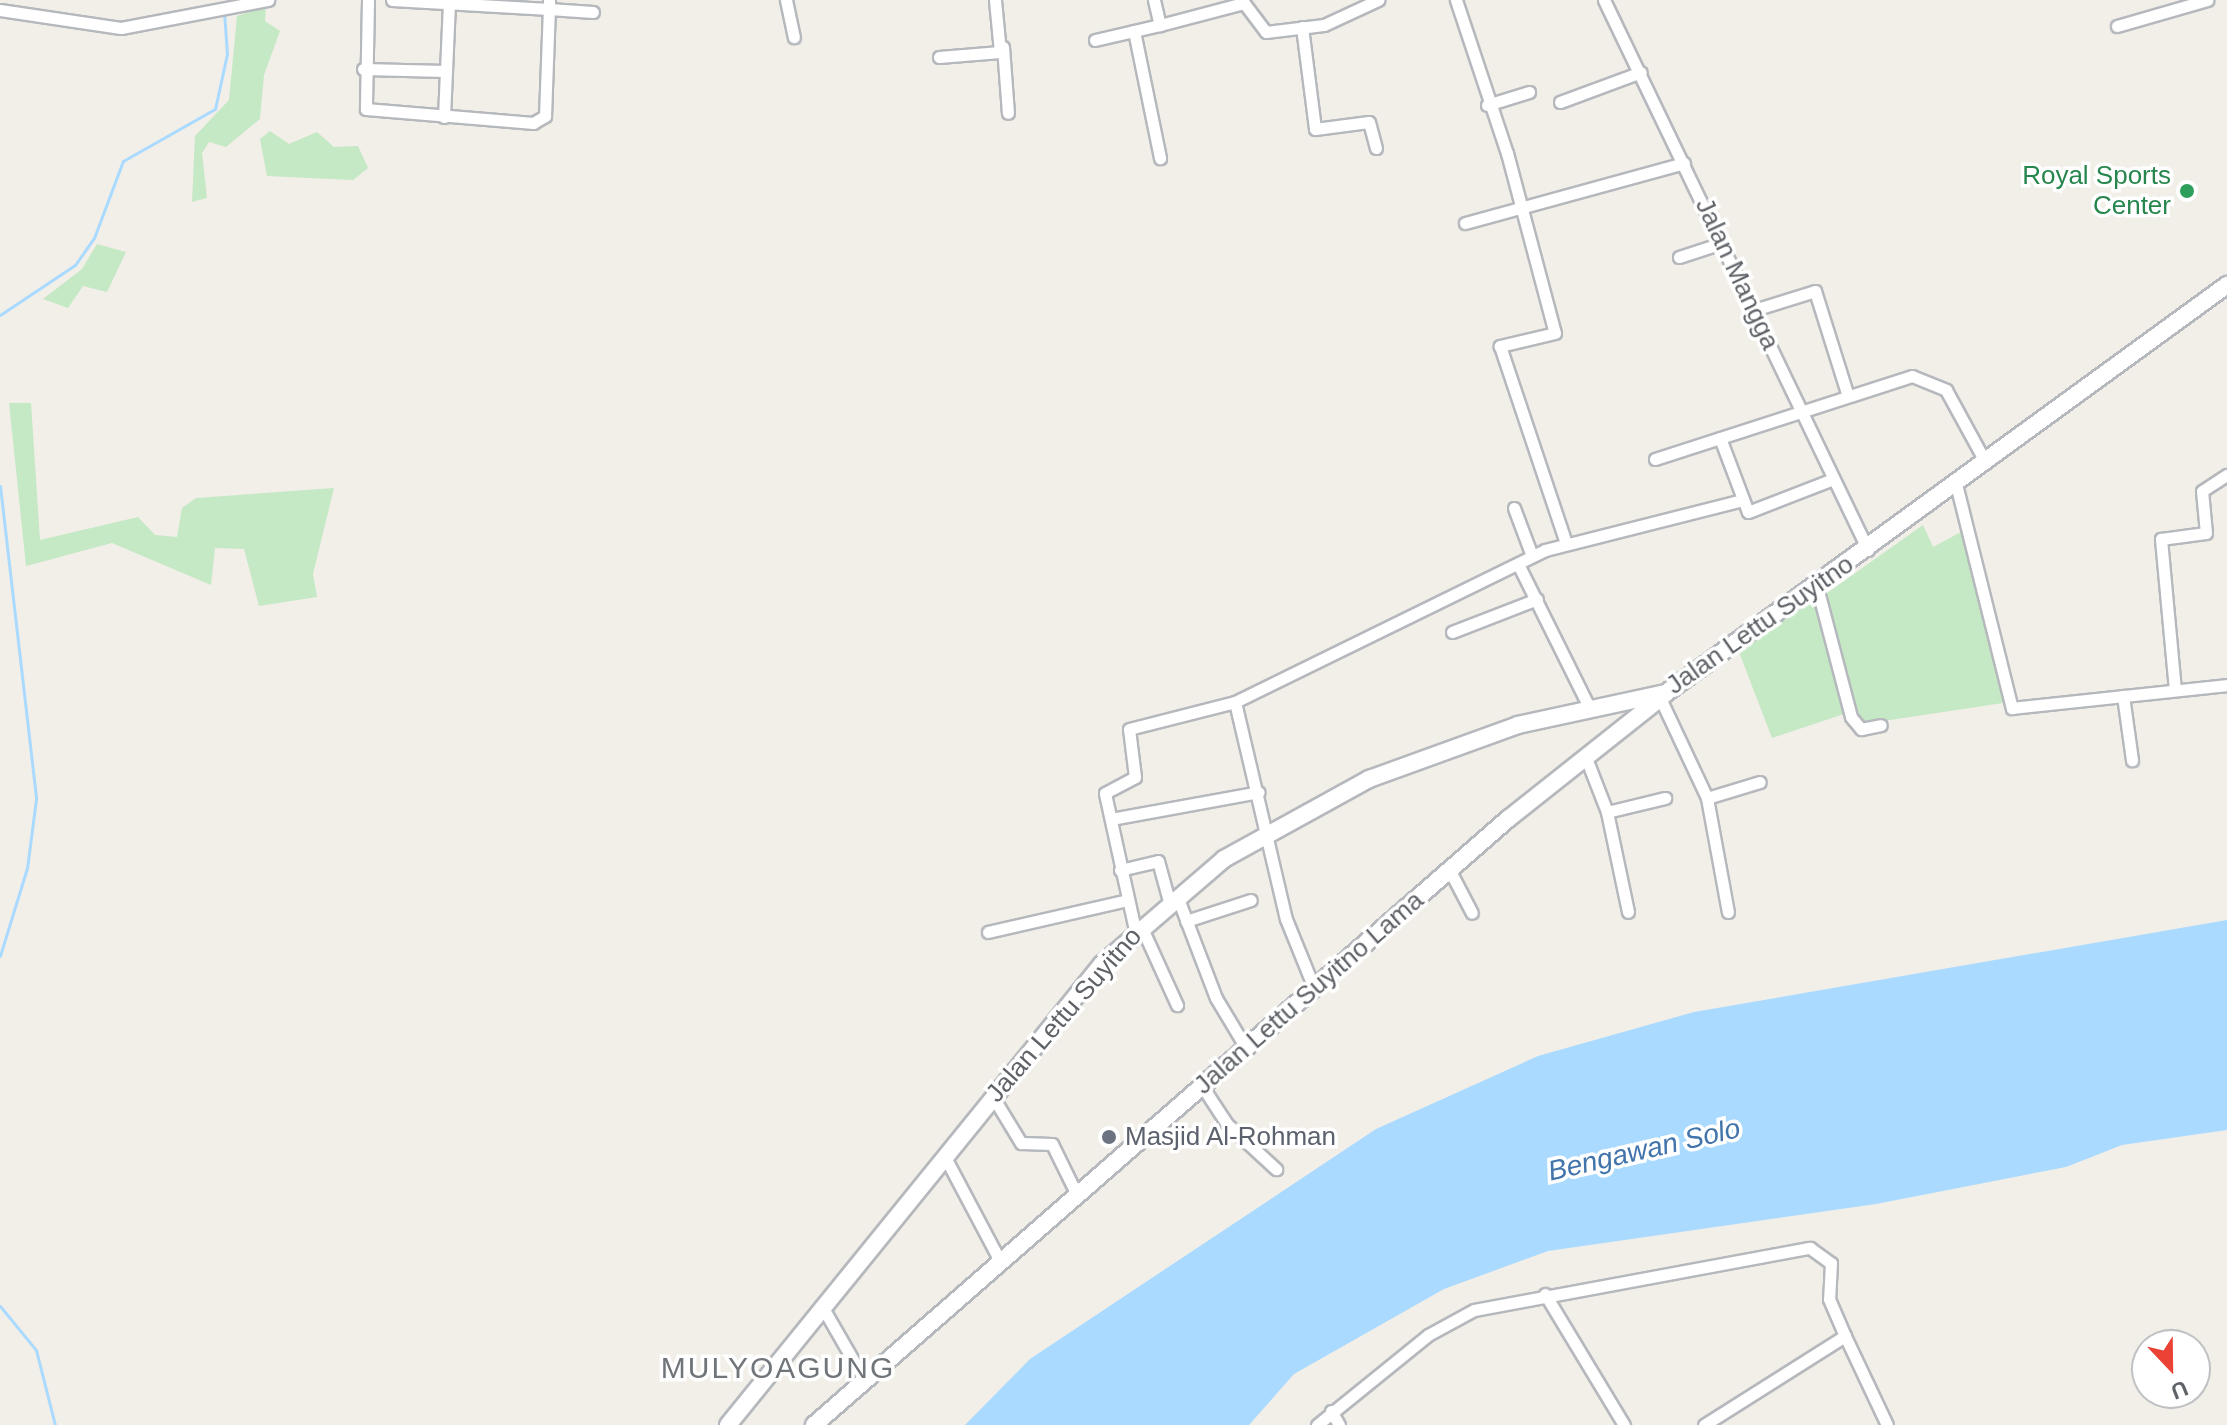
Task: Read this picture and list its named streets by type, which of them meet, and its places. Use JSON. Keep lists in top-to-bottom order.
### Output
{
  "streets": {
    "main road": ["Jalan Lettu Suyitno", "Jalan Lettu Suyitno Lama"],
    "street": ["Jalan Mangga"]
  },
  "crossings": [
    ["Jalan Mangga", "Jalan Lettu Suyitno"],
    ["Jalan Lettu Suyitno", "Jalan Lettu Suyitno Lama"]
  ],
  "districts": ["MULYOAGUNG"],
  "water": ["Bengawan Solo"],
  "places": ["Royal Sports Center", "Masjid Al-Rohman"],
  "north": "bottom"
}
